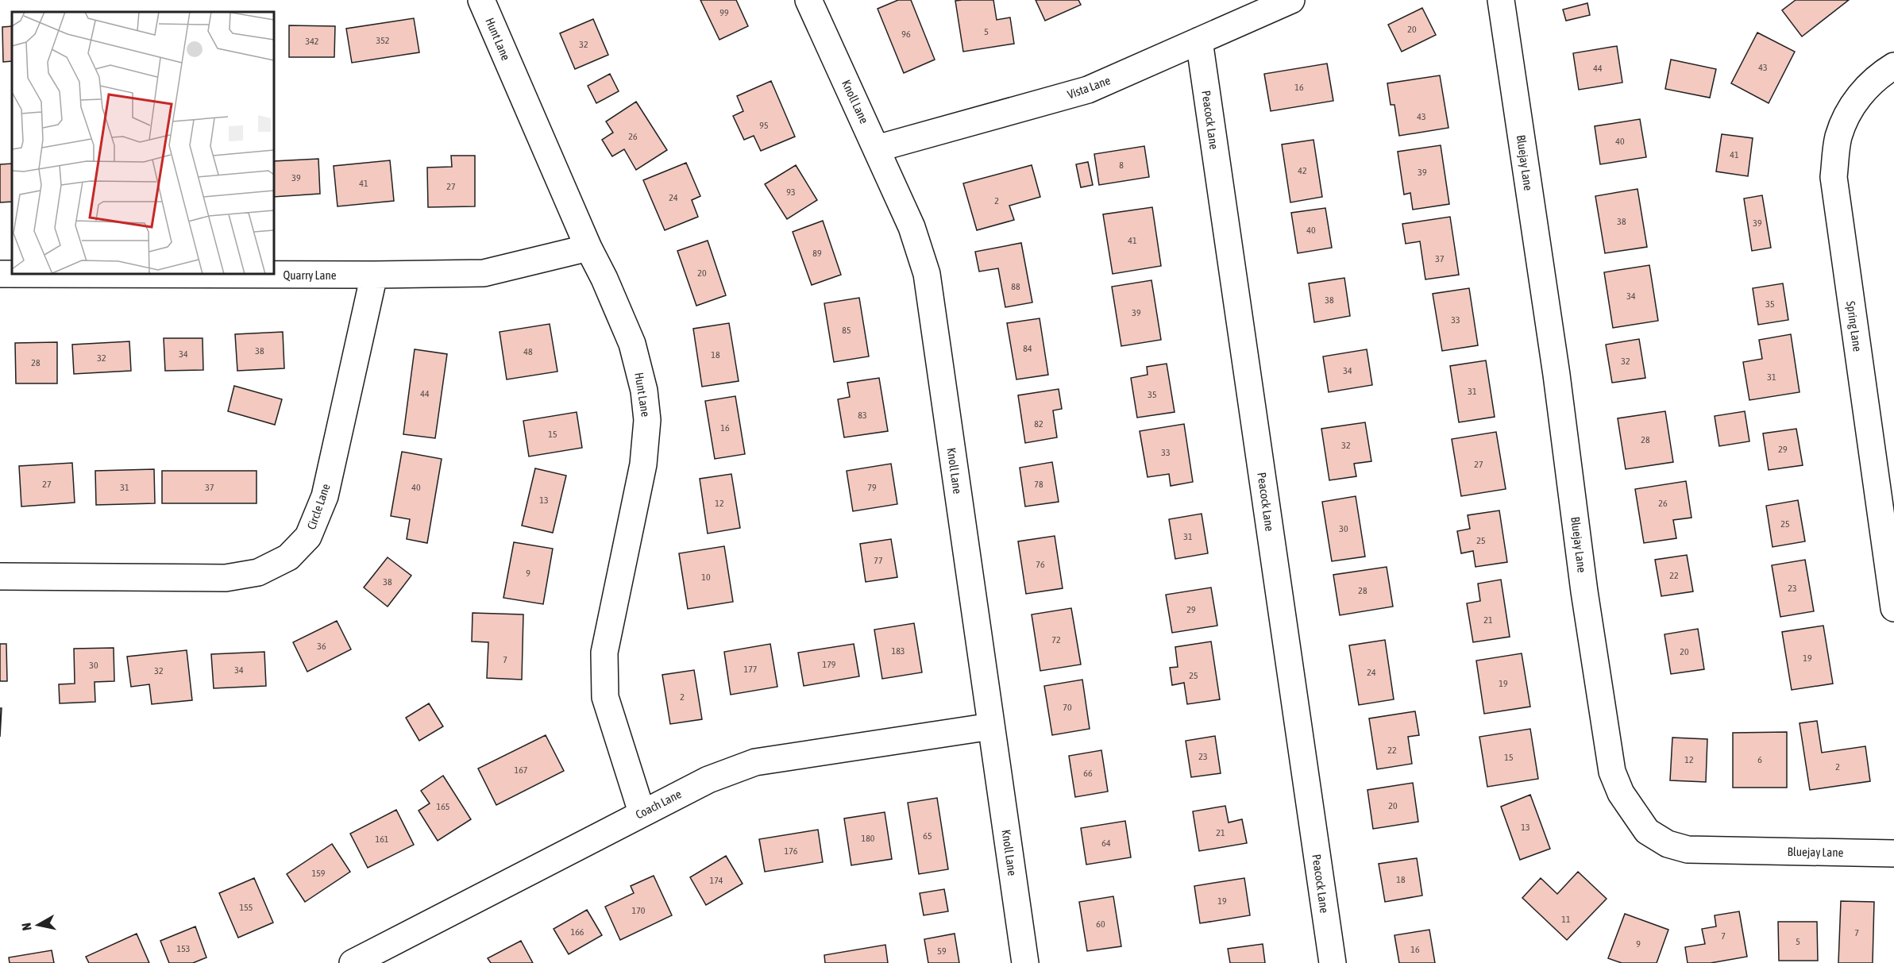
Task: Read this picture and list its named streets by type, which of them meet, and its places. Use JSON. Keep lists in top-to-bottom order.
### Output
{
  "streets": {
    "street": [
      "Hunt Lane",
      "Vista Lane",
      "Knoll Lane",
      "Peacock Lane",
      "Bluejay Lane",
      "Quarry Lane",
      "Spring Lane",
      "Circle Lane",
      "Coach Lane"
    ]
  },
  "crossings": [
    ["Hunt Lane", "Quarry Lane"],
    ["Hunt Lane", "Coach Lane"],
    ["Vista Lane", "Knoll Lane"],
    ["Vista Lane", "Peacock Lane"],
    ["Knoll Lane", "Coach Lane"],
    ["Quarry Lane", "Circle Lane"]
  ],
  "house_numbers": [
    "99",
    "20",
    "5",
    "96",
    "352",
    "342",
    "32",
    "43",
    "44",
    "16",
    "43",
    "95",
    "26",
    "40",
    "41",
    "8",
    "42",
    "39",
    "39",
    "41",
    "27",
    "93",
    "24",
    "2",
    "38",
    "39",
    "40",
    "41",
    "89",
    "37",
    "20",
    "88",
    "34",
    "38",
    "35",
    "39",
    "33",
    "85",
    "84",
    "38",
    "48",
    "34",
    "18",
    "32",
    "32",
    "28",
    "34",
    "31",
    "31",
    "44",
    "35",
    "83",
    "82",
    "16",
    "15",
    "28",
    "32",
    "29",
    "33",
    "27",
    "27",
    "78",
    "31",
    "37",
    "40",
    "79",
    "13",
    "12",
    "26",
    "25",
    "30",
    "31",
    "25",
    "77",
    "76",
    "9",
    "22",
    "10",
    "38",
    "23",
    "28",
    "29",
    "21",
    "72",
    "36",
    "183",
    "20",
    "19",
    "7",
    "179",
    "30",
    "177",
    "34",
    "32",
    "24",
    "25",
    "19",
    "2",
    "70",
    "22",
    "23",
    "15",
    "12",
    "6",
    "2",
    "167",
    "66",
    "20",
    "165",
    "13",
    "21",
    "65",
    "180",
    "161",
    "64",
    "176",
    "159",
    "18",
    "174",
    "19",
    "155",
    "170",
    "11",
    "60",
    "166",
    "7",
    "7",
    "5",
    "9",
    "153",
    "16",
    "59"
  ],
  "north": "left"
}
